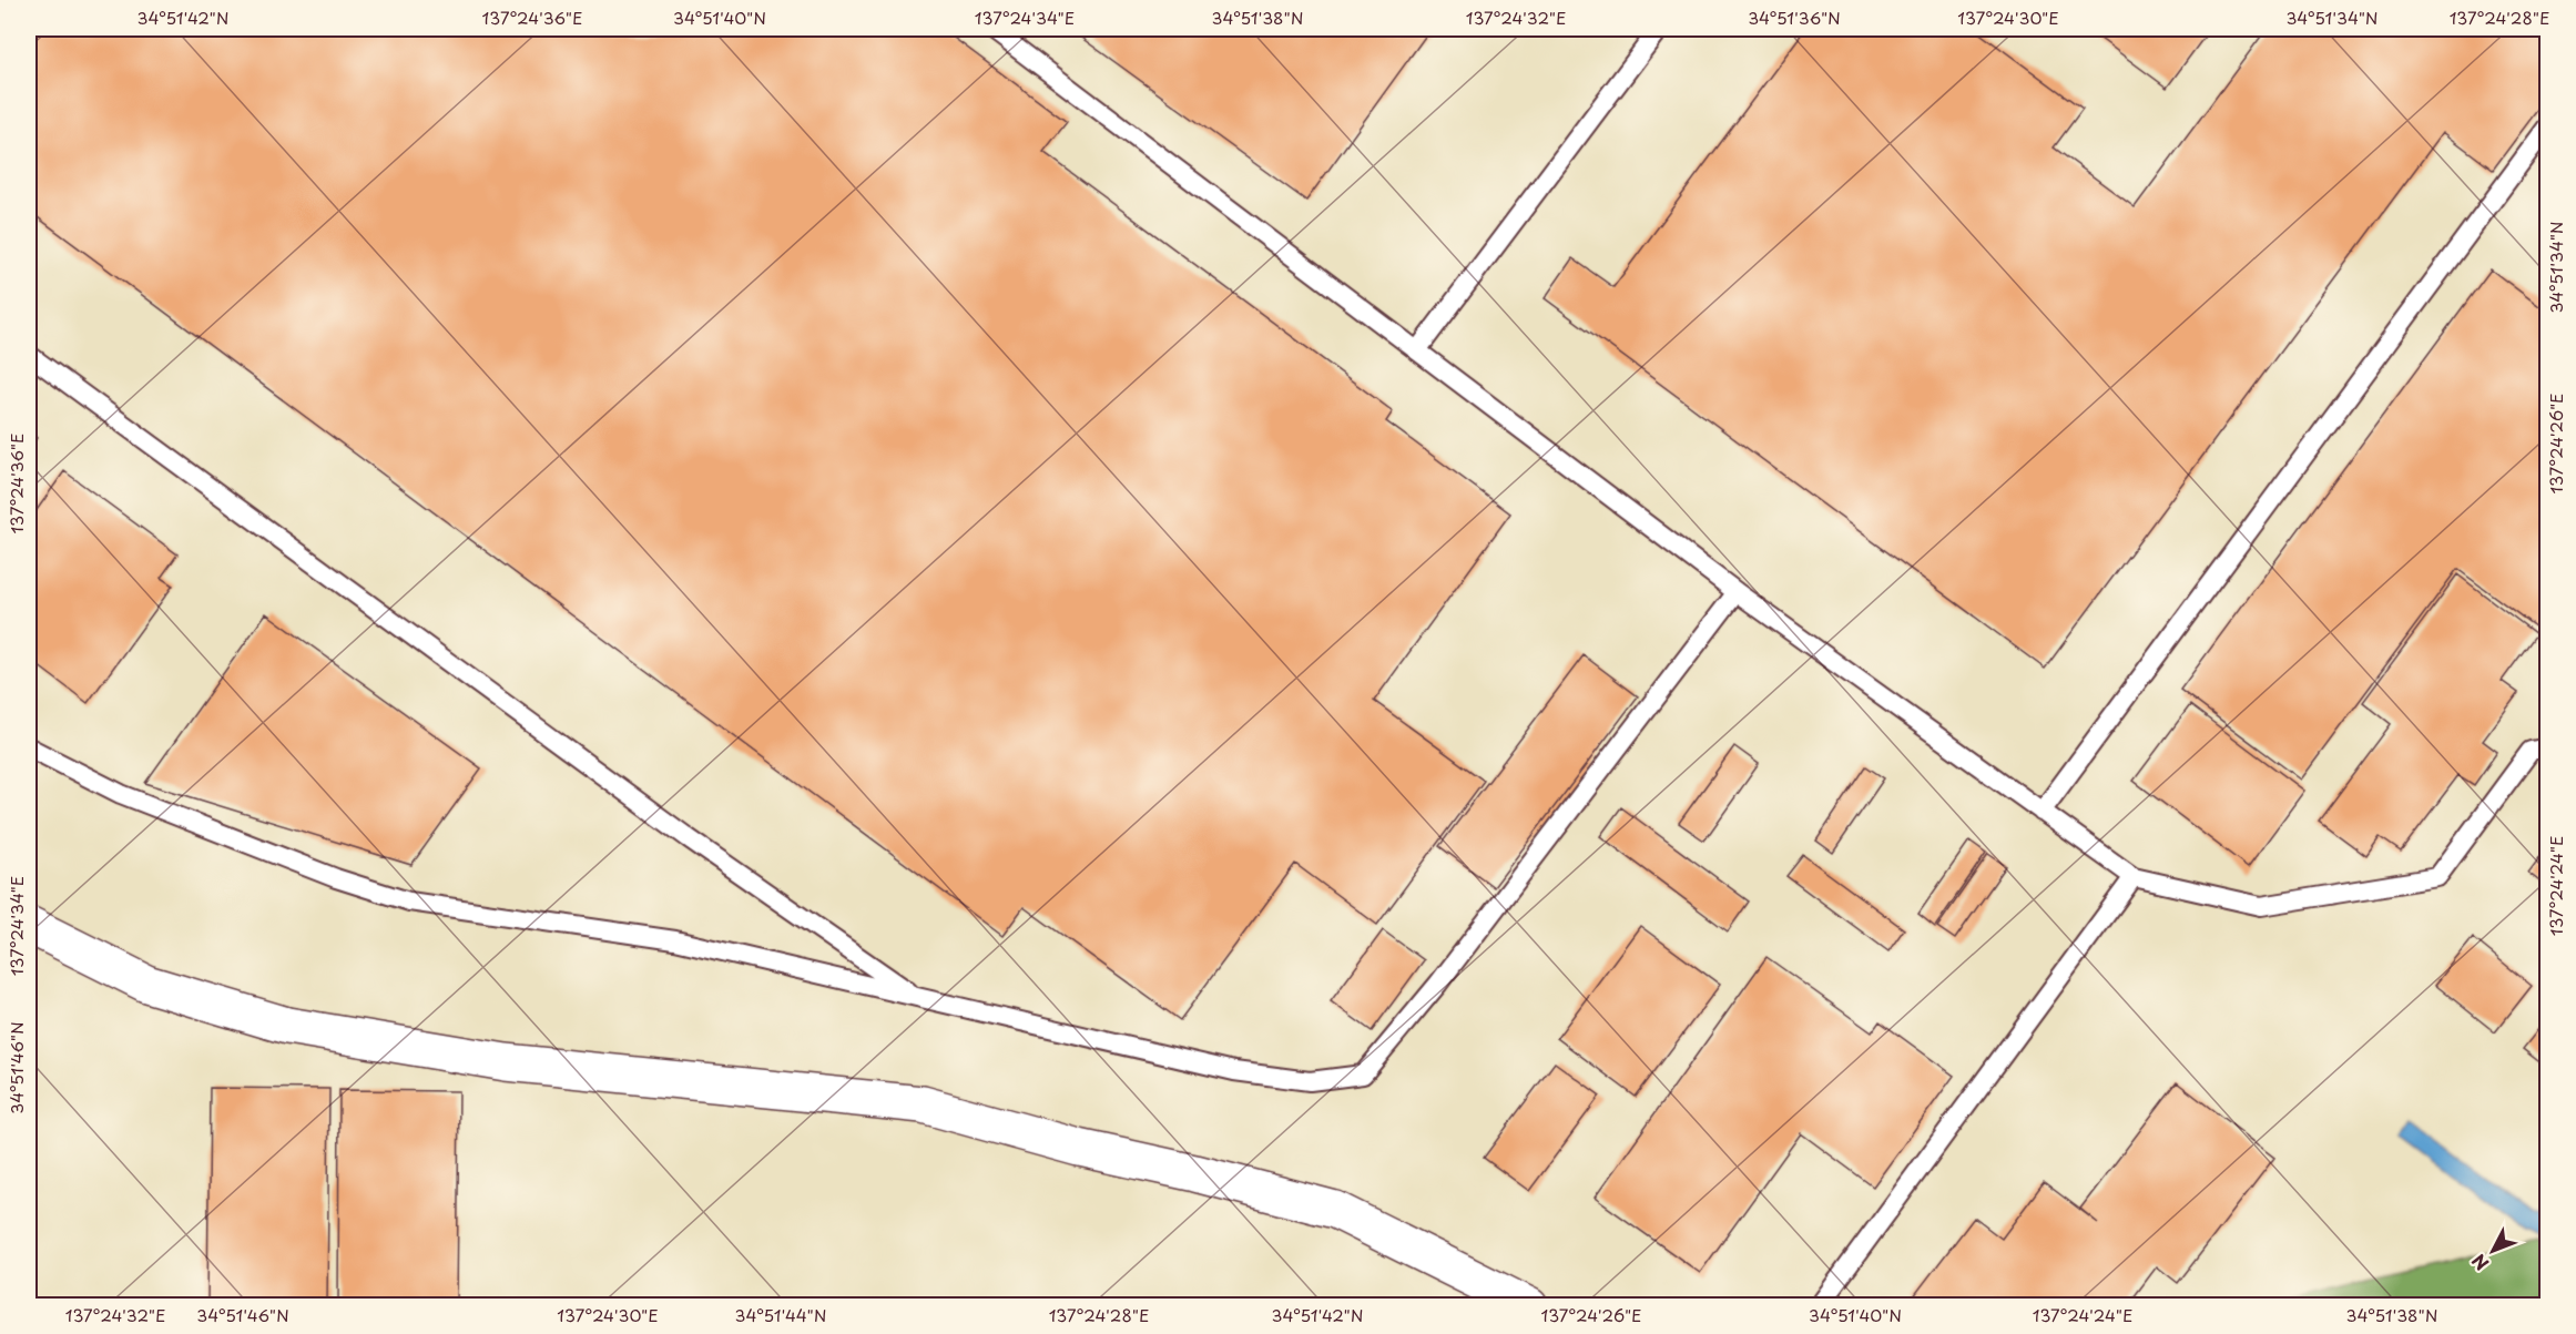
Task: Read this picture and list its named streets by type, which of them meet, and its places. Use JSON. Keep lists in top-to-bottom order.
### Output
{
  "north": "bottom left",
  "coordinates": [
    "34°51'42\"N",
    "137°24'36\"E",
    "34°51'40\"N",
    "137°24'34\"E",
    "34°51'38\"N",
    "137°24'32\"E",
    "34°51'36\"N",
    "137°24'30\"E",
    "34°51'34\"N",
    "137°24'28\"E",
    "137°24'26\"E",
    "137°24'24\"E",
    "34°51'46\"N",
    "34°51'44\"N"
  ]
}
